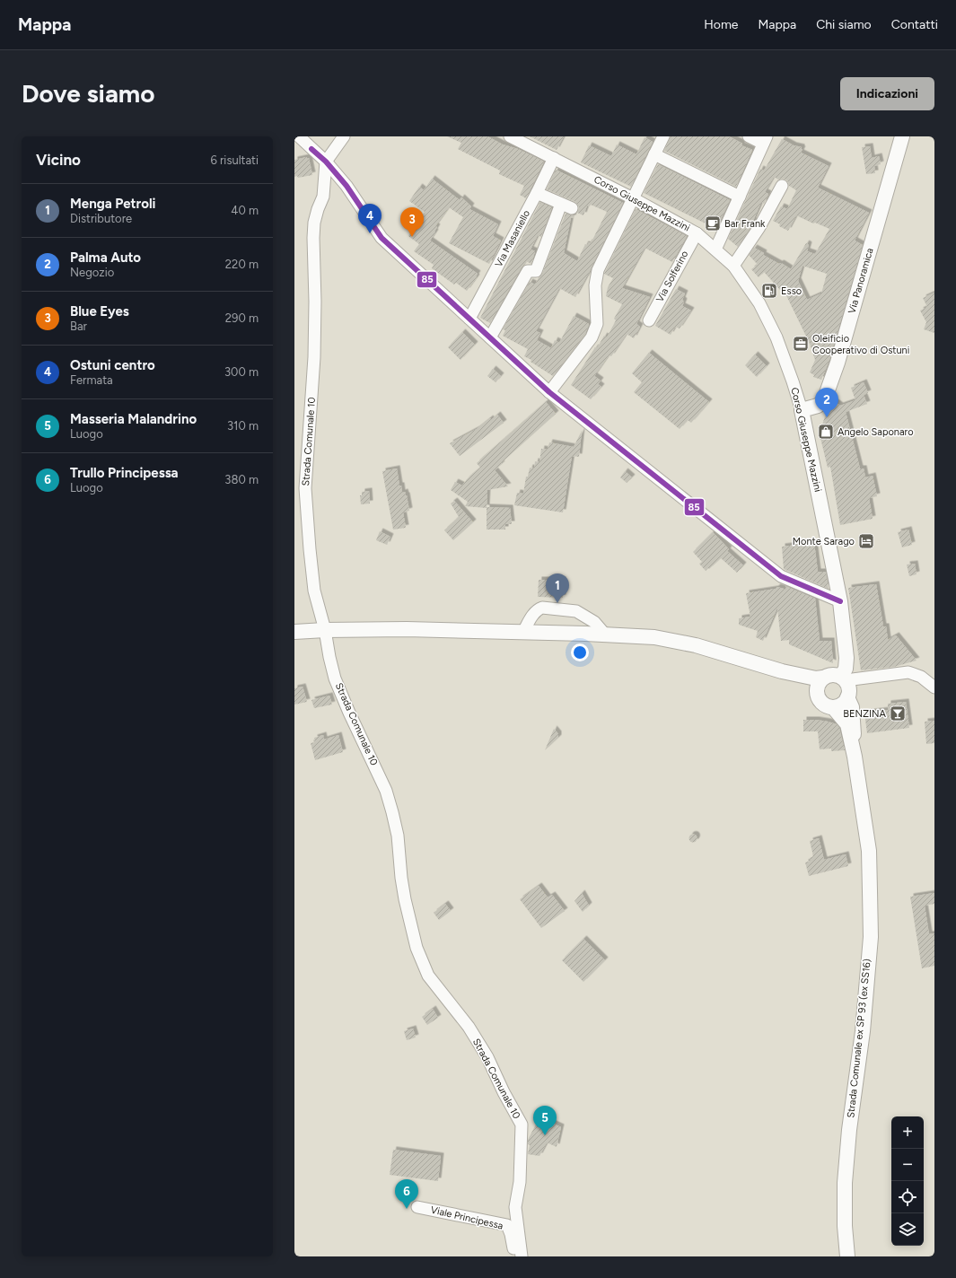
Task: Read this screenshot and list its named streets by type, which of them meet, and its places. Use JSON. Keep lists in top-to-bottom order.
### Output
{
  "streets": {
    "main road": ["Corso Giuseppe Mazzini", "Via Panoramica", "Strada Comunale ex SP 93 (ex SS16)"],
    "street": [
      "Via Masaniello",
      "Via Solferino",
      "Strada Comunale 10",
      "Viale Principessa"
    ]
  },
  "crossings": [
    ["Corso Giuseppe Mazzini", "Via Masaniello"],
    ["Corso Giuseppe Mazzini", "Via Solferino"],
    ["Corso Giuseppe Mazzini", "Via Panoramica"],
    ["Corso Giuseppe Mazzini", "Strada Comunale ex SP 93 (ex SS16)"]
  ],
  "places": {
    "cafe": ["Bar Frank"],
    "fuel station": ["Esso"],
    "office": ["Oleificio Cooperativo di Ostuni"],
    "shop": ["Angelo Saponaro"],
    "hotel": ["Monte Sarago"],
    "bar": ["BENZINA"]
  },
  "lines": ["transit line 85"],
  "page": {
    "header": "Mappa",
    "nav": [
      "Home",
      "Mappa",
      "Chi siamo",
      "Contatti"
    ],
    "buttons": "Indicazioni",
    "title": "Dove siamo",
    "heading": ["Vicino", "6 risultati"],
    "list": [
      {
        "mark": "1",
        "name": "Menga Petroli",
        "note": "Distributore",
        "value": "40 m"
      },
      {
        "mark": "2",
        "name": "Palma Auto",
        "note": "Negozio",
        "value": "220 m"
      },
      {
        "mark": "3",
        "name": "Blue Eyes",
        "note": "Bar",
        "value": "290 m"
      },
      {
        "mark": "4",
        "name": "Ostuni centro",
        "note": "Fermata",
        "value": "300 m"
      },
      {
        "mark": "5",
        "name": "Masseria Malandrino",
        "note": "Luogo",
        "value": "310 m"
      },
      {
        "mark": "6",
        "name": "Trullo Principessa",
        "note": "Luogo",
        "value": "380 m"
      }
    ],
    "pins": [
      "4",
      "3",
      "2",
      "1",
      "5",
      "6"
    ],
    "map_buttons": ["+", "−"]
  }
}
